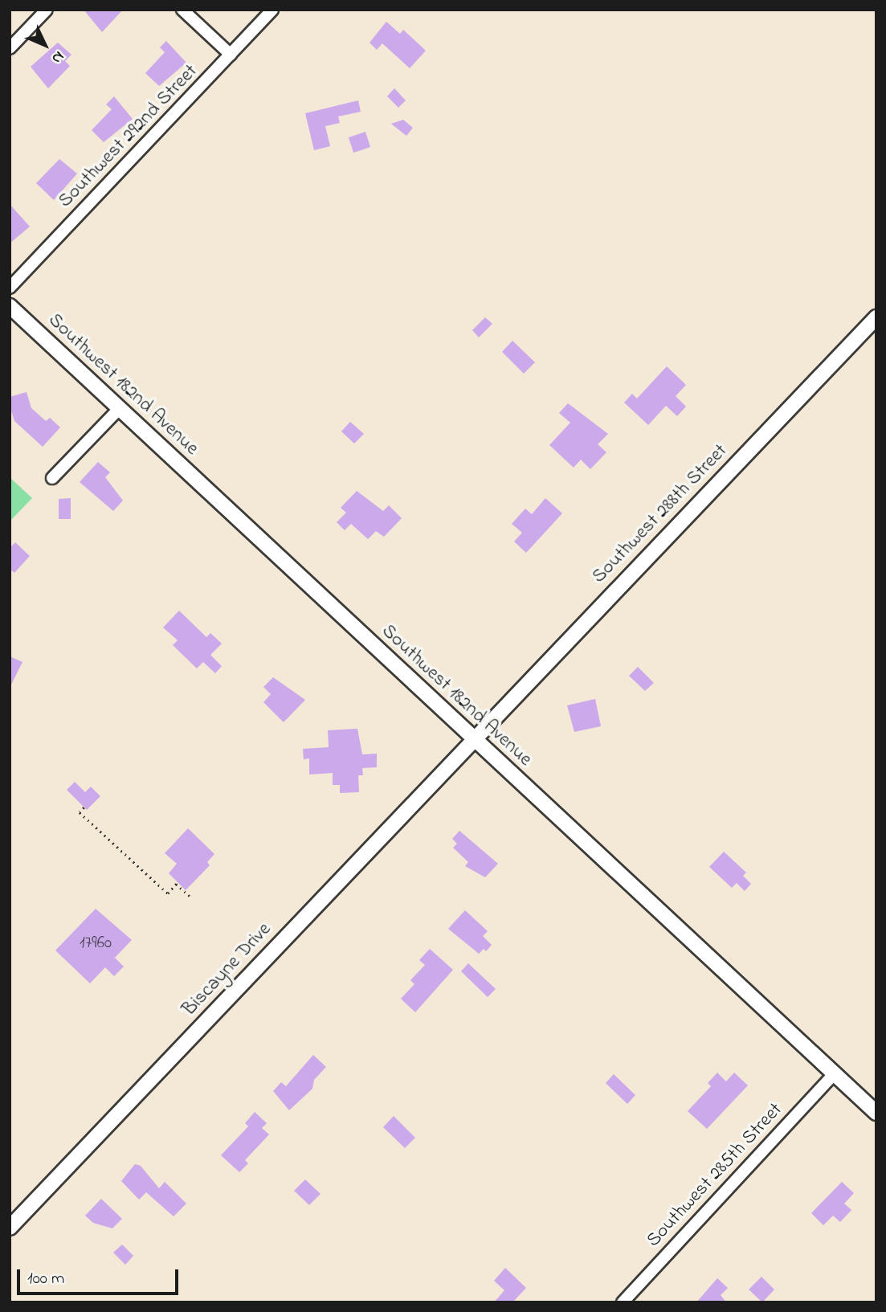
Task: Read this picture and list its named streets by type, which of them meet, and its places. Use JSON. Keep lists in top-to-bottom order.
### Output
{
  "streets": {
    "street": [
      "Southwest 292nd Street",
      "Southwest 182nd Avenue",
      "Southwest 288th Street",
      "Biscayne Drive",
      "Southwest 285th Street"
    ]
  },
  "crossings": [
    ["Southwest 182nd Avenue", "Southwest 288th Street"],
    ["Southwest 182nd Avenue", "Biscayne Drive"],
    ["Southwest 182nd Avenue", "Southwest 285th Street"],
    ["Southwest 288th Street", "Biscayne Drive"]
  ],
  "house_numbers": ["17960"],
  "scale_bar": "100 m",
  "north": "bottom right"
}
